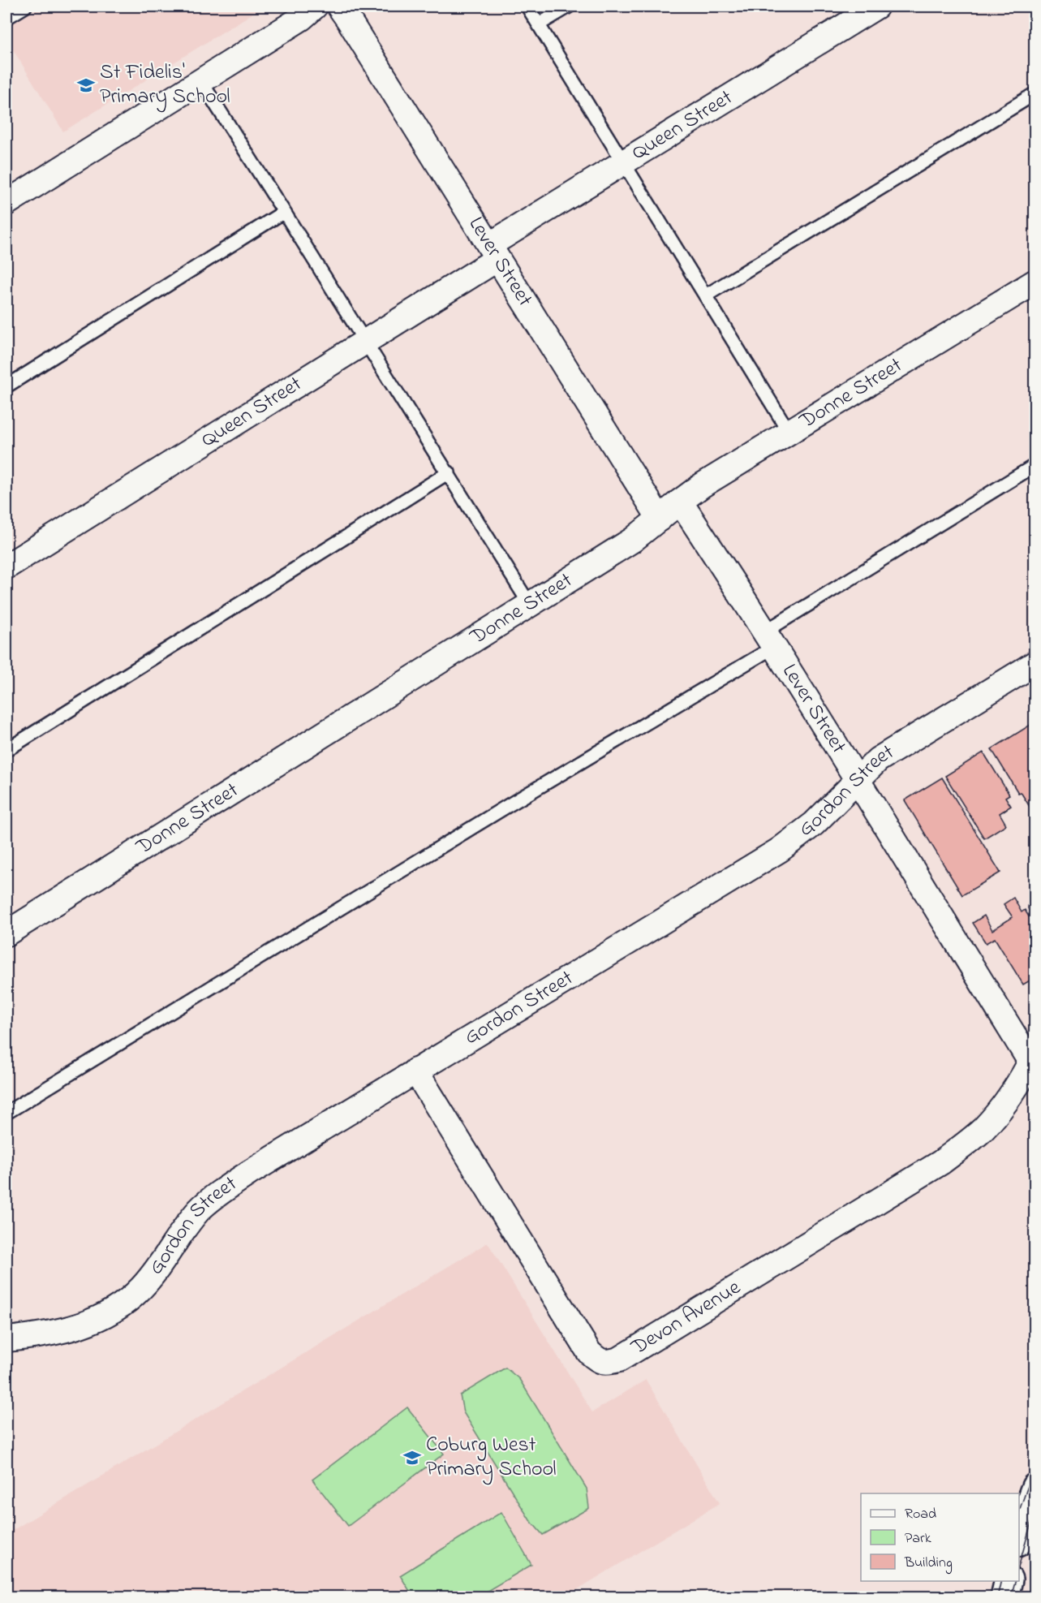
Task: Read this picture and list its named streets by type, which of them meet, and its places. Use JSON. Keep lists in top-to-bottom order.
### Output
{
  "streets": {
    "street": [
      "Queen Street",
      "Lever Street",
      "Donne Street",
      "Gordon Street",
      "Devon Avenue"
    ]
  },
  "crossings": [
    ["Queen Street", "Lever Street"],
    ["Lever Street", "Donne Street"],
    ["Lever Street", "Gordon Street"],
    ["Lever Street", "Devon Avenue"],
    ["Gordon Street", "Devon Avenue"]
  ],
  "places": {
    "school or university": ["St Fidelis' Primary School", "Coburg West Primary School"]
  },
  "legend": ["Road", "Park", "Building"]
}
